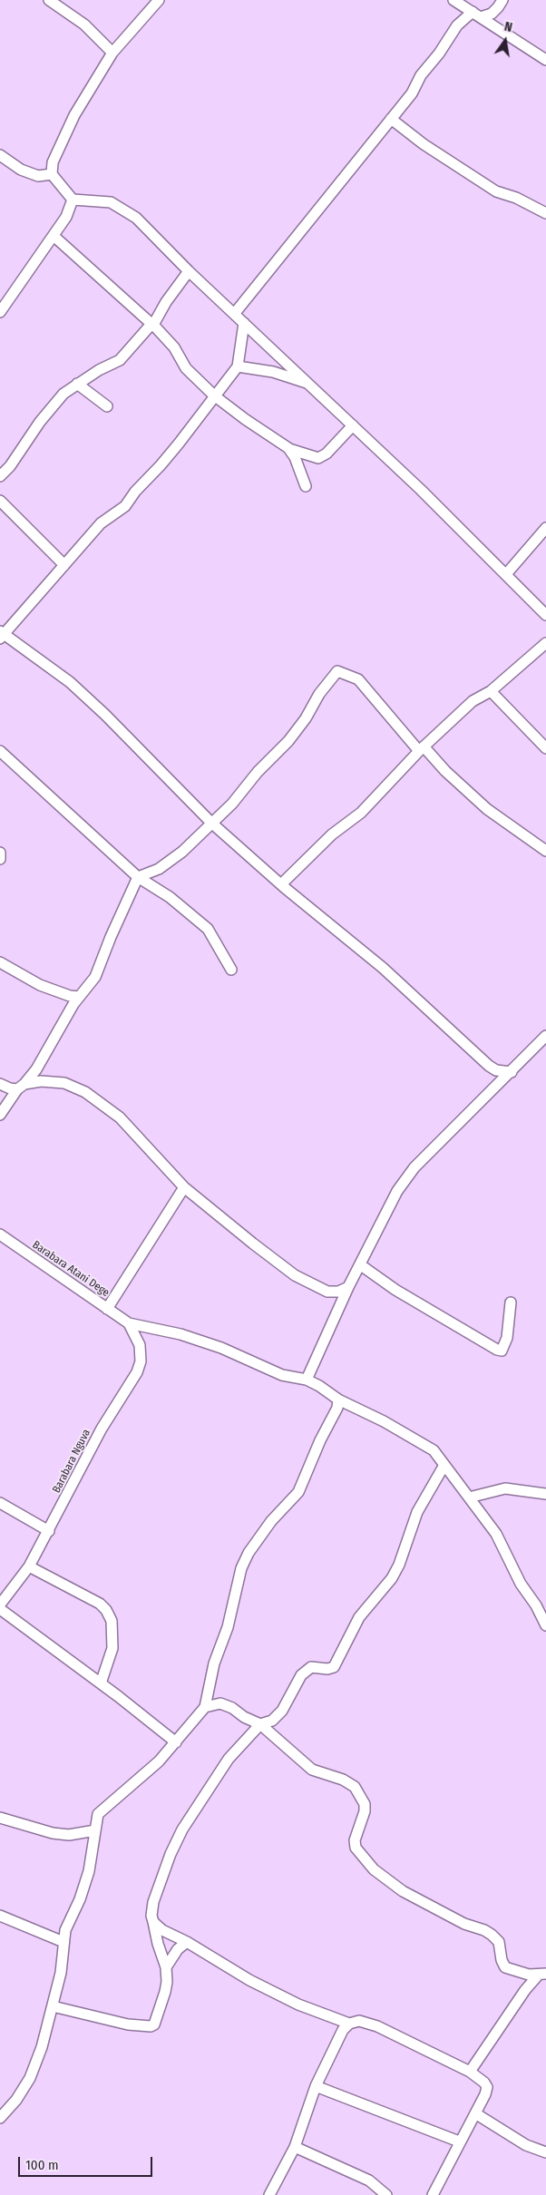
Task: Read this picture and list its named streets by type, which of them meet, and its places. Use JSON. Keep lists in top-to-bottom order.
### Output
{
  "streets": {
    "street": ["Barabara Atani Dege", "Barabara Nguva"]
  },
  "crossings": [
    ["Barabara Atani Dege", "Barabara Nguva"]
  ],
  "scale_bar": "100 m",
  "north": "top"
}
